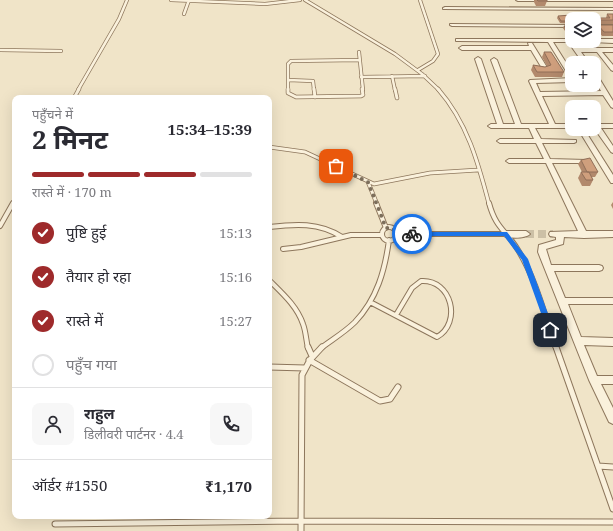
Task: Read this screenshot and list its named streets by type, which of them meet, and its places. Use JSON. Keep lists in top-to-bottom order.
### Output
{
  "page": {
    "map_buttons": ["+", "−"],
    "heading": ["2 मिनट", "पहुँचने में", "15:34–15:39"],
    "panel": [
      "राहुल",
      "डिलीवरी पार्टनर · 4.4",
      "ऑर्डर #1550",
      "₹1,170"
    ],
    "bar": "रास्ते में · 170 m",
    "list": [
      ["पुष्टि हुई", "15:13"],
      ["तैयार हो रहा", "15:16"],
      ["रास्ते में", "15:27"],
      "पहुँच गया"
    ]
  }
}
